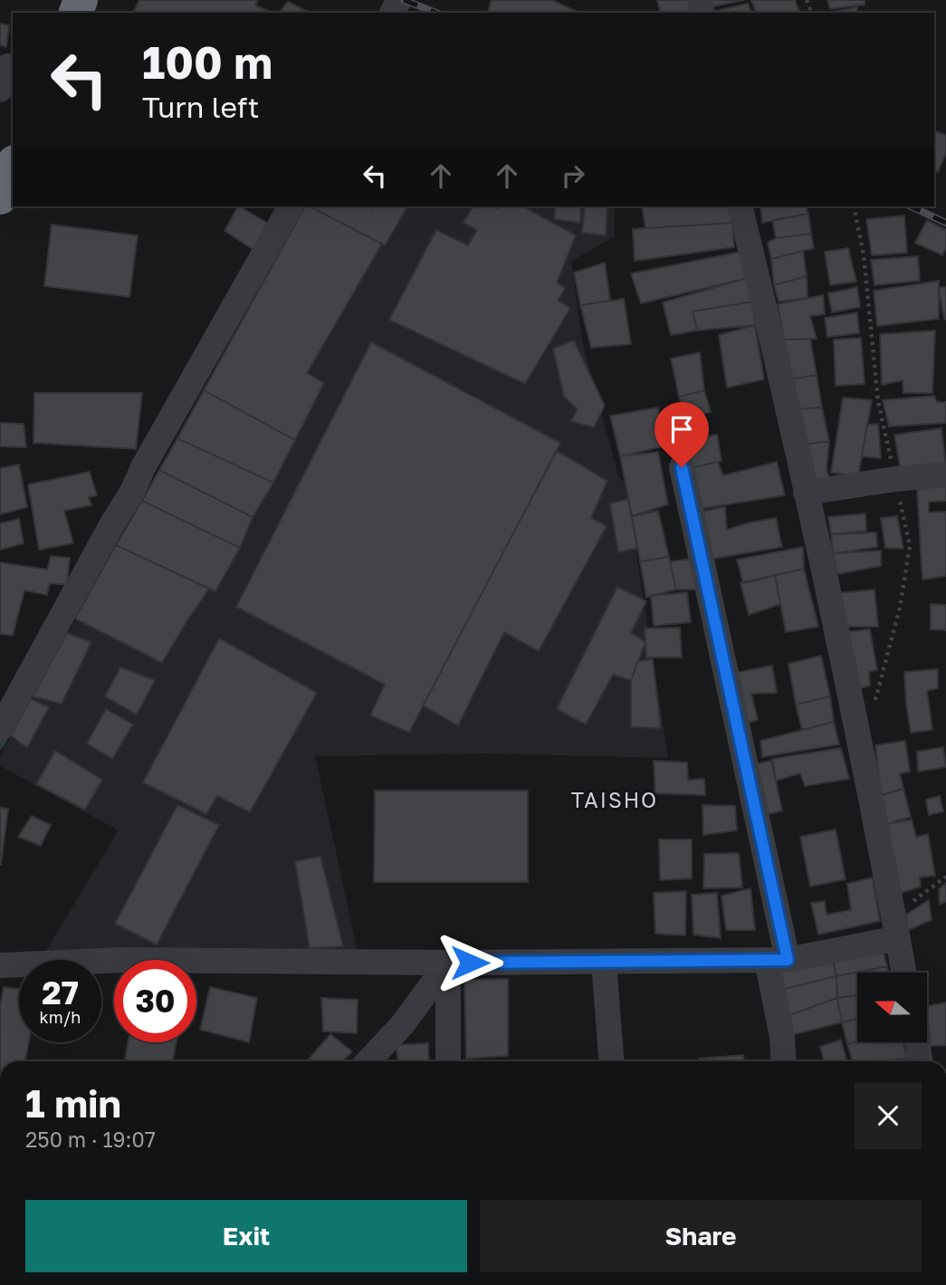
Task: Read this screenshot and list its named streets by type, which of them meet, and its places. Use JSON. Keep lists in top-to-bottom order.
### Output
{
  "districts": ["TAISHO"],
  "north": "left",
  "page": {
    "turn": ["100 m", "Turn left"],
    "speed": "27 km/h",
    "limit": "30",
    "heading": ["1 min", "250 m · 19:07"],
    "buttons": ["Exit", "Share"]
  }
}
